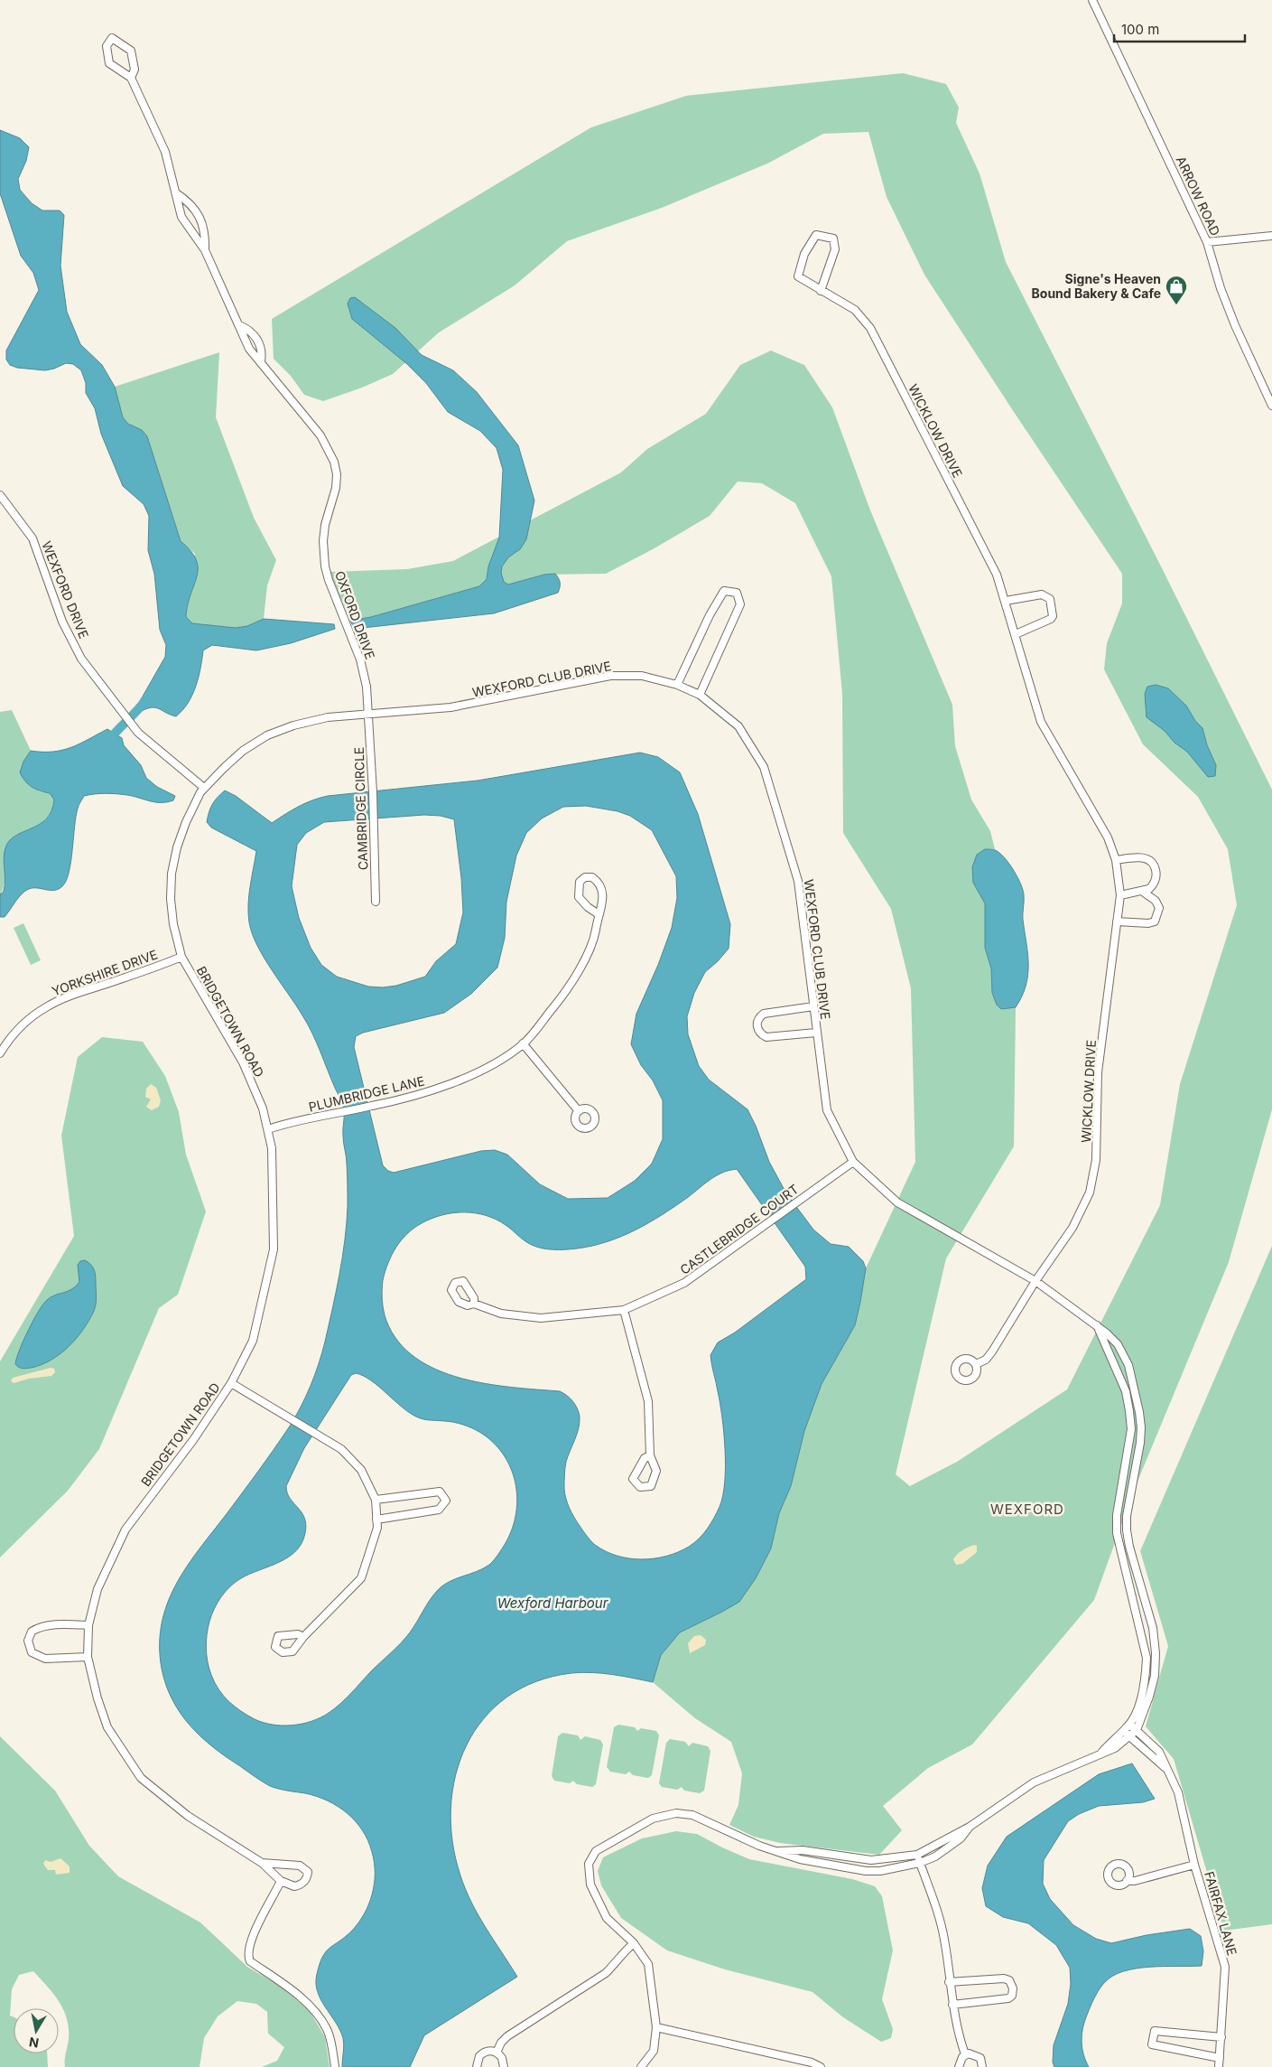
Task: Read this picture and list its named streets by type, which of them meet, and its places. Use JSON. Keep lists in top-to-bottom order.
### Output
{
  "streets": {
    "street": [
      "ARROW ROAD",
      "WICKLOW DRIVE",
      "WEXFORD DRIVE",
      "OXFORD DRIVE",
      "WEXFORD CLUB DRIVE",
      "CAMBRIDGE CIRCLE",
      "YORKSHIRE DRIVE",
      "BRIDGETOWN ROAD",
      "PLUMBRIDGE LANE",
      "CASTLEBRIDGE COURT",
      "FAIRFAX LANE"
    ]
  },
  "crossings": [
    ["WICKLOW DRIVE", "WEXFORD CLUB DRIVE"],
    ["WEXFORD DRIVE", "WEXFORD CLUB DRIVE"],
    ["WEXFORD DRIVE", "BRIDGETOWN ROAD"],
    ["OXFORD DRIVE", "WEXFORD CLUB DRIVE"],
    ["OXFORD DRIVE", "CAMBRIDGE CIRCLE"],
    ["WEXFORD CLUB DRIVE", "CAMBRIDGE CIRCLE"],
    ["WEXFORD CLUB DRIVE", "BRIDGETOWN ROAD"],
    ["WEXFORD CLUB DRIVE", "CASTLEBRIDGE COURT"],
    ["WEXFORD CLUB DRIVE", "FAIRFAX LANE"],
    ["YORKSHIRE DRIVE", "BRIDGETOWN ROAD"],
    ["BRIDGETOWN ROAD", "PLUMBRIDGE LANE"]
  ],
  "districts": ["WEXFORD"],
  "water": ["Wexford Harbour"],
  "places": {
    "shop": ["Signe's Heaven Bound Bakery & Cafe"]
  },
  "scale_bar": "100 m",
  "north": "bottom"
}
